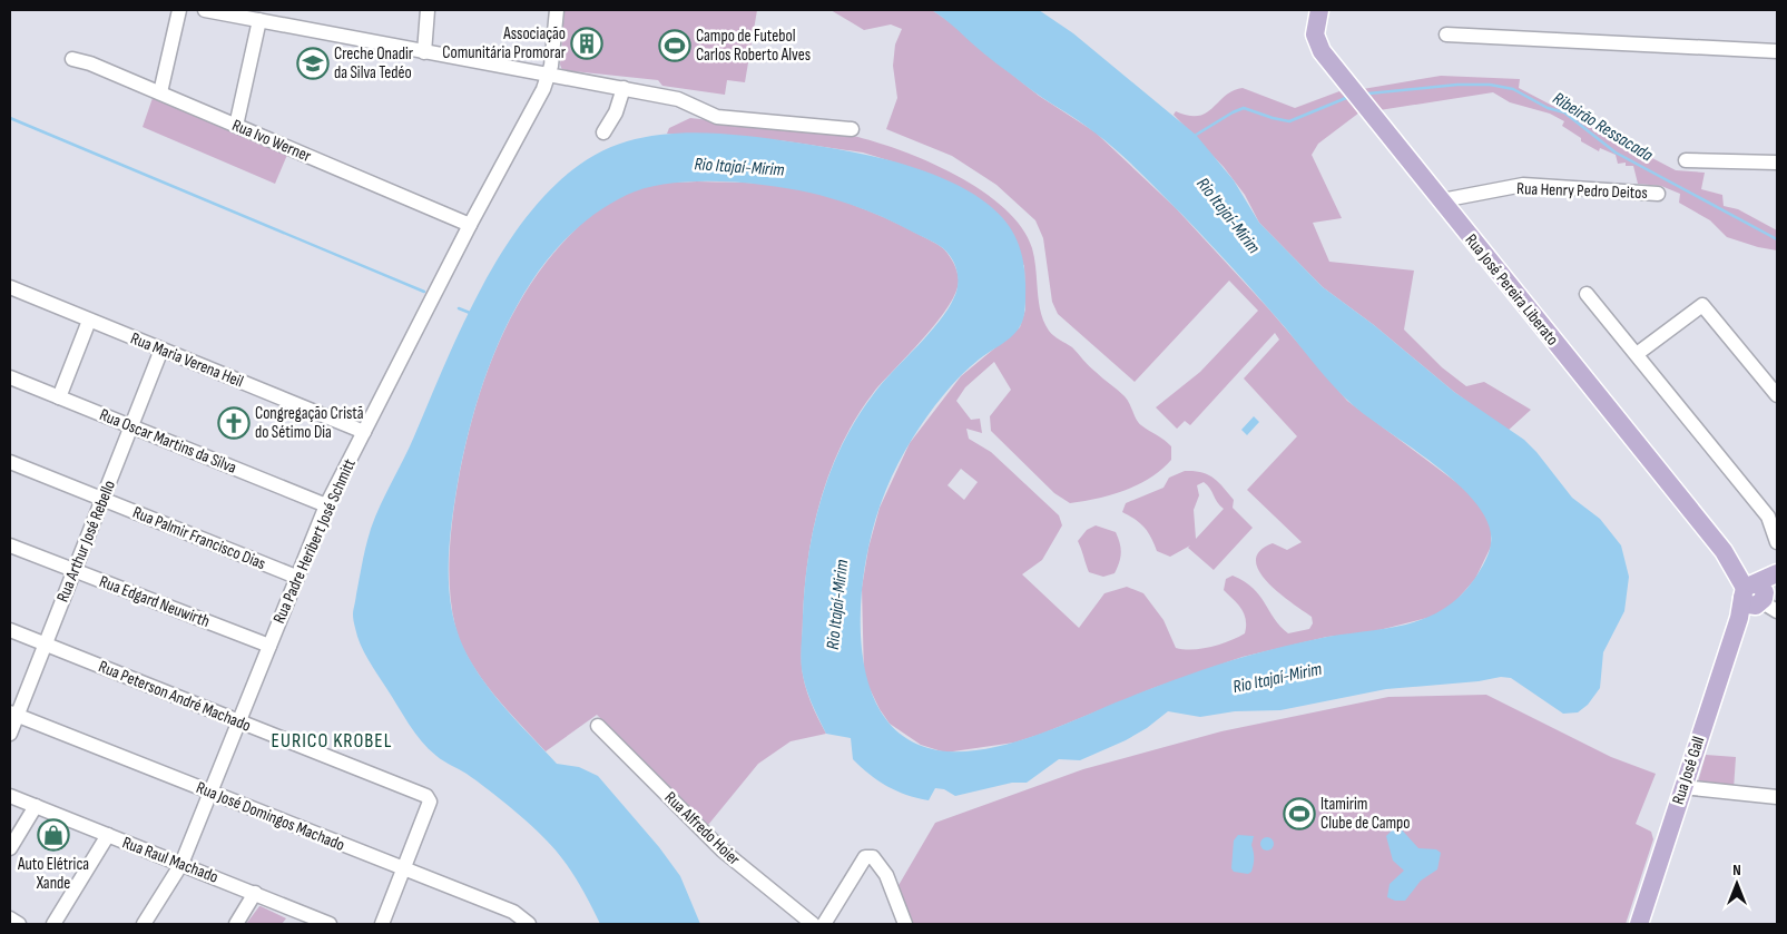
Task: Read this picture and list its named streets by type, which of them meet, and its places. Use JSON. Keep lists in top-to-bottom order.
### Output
{
  "streets": {
    "main road": ["Rua José Pereira Liberato", "Rua José Gall"],
    "street": [
      "Rua Ivo Werner",
      "Rua Henry Pedro Deitos",
      "Rua Maria Verena Heil",
      "Rua Oscar Martins da Silva",
      "Rua Palmir Francisco Dias",
      "Rua Arthur José Rebello",
      "Rua Padre Heribert José Schmitt",
      "Rua Edgard Neuwirth",
      "Rua Peterson André Machado",
      "Rua José Domingos Machado",
      "Rua Alfredo Hoier",
      "Rua Raul Machado"
    ]
  },
  "crossings": [
    ["Rua Ivo Werner", "Rua Padre Heribert José Schmitt"],
    ["Rua Henry Pedro Deitos", "Rua José Pereira Liberato"],
    ["Rua José Pereira Liberato", "Rua José Gall"],
    ["Rua Maria Verena Heil", "Rua Arthur José Rebello"],
    ["Rua Maria Verena Heil", "Rua Padre Heribert José Schmitt"],
    ["Rua Oscar Martins da Silva", "Rua Arthur José Rebello"],
    ["Rua Oscar Martins da Silva", "Rua Padre Heribert José Schmitt"],
    ["Rua Palmir Francisco Dias", "Rua Arthur José Rebello"],
    ["Rua Palmir Francisco Dias", "Rua Padre Heribert José Schmitt"],
    ["Rua Arthur José Rebello", "Rua Edgard Neuwirth"],
    ["Rua Arthur José Rebello", "Rua Peterson André Machado"],
    ["Rua Arthur José Rebello", "Rua José Domingos Machado"],
    ["Rua Padre Heribert José Schmitt", "Rua Edgard Neuwirth"],
    ["Rua Padre Heribert José Schmitt", "Rua Peterson André Machado"],
    ["Rua Padre Heribert José Schmitt", "Rua José Domingos Machado"],
    ["Rua Padre Heribert José Schmitt", "Rua Raul Machado"],
    ["Rua Peterson André Machado", "Rua José Domingos Machado"]
  ],
  "districts": ["EURICO KROBEL"],
  "water": ["Ribeirão Ressacada", "Rio Itajaí-Mirim"],
  "places": {
    "building": ["Associação Comunitária Promorar"],
    "sports": ["Campo de Futebol Carlos Roberto Alves", "Itamirim Clube de Campo"],
    "school or university": ["Creche Onadir da Silva Tedéo"],
    "church": ["Congregação Cristã do Sétimo Dia"],
    "shop": ["Auto Elétrica Xande"]
  },
  "north": "top"
}
